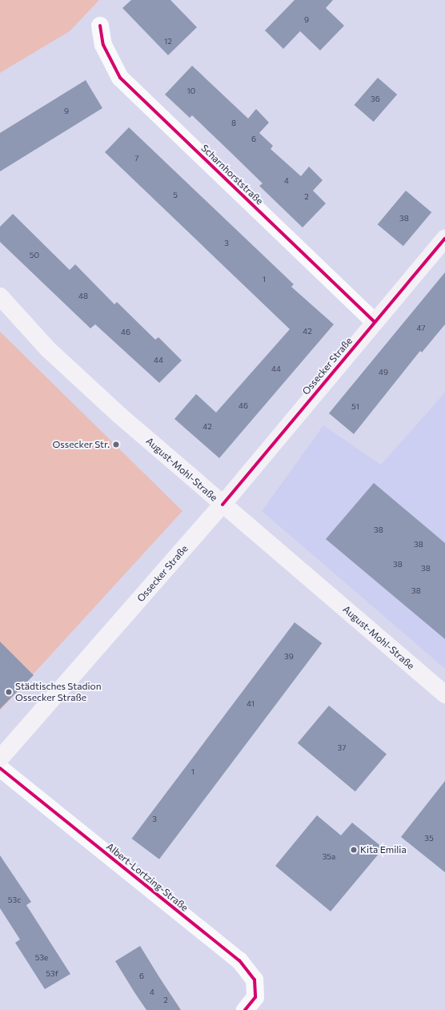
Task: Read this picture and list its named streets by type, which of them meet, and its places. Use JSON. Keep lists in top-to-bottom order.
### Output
{
  "streets": {
    "street": [
      "Scharnhorststraße",
      "Ossecker Straße",
      "August-Mohl-Straße",
      "Albert-Lortzing-Straße"
    ]
  },
  "crossings": [
    ["Scharnhorststraße", "Ossecker Straße"],
    ["Ossecker Straße", "August-Mohl-Straße"]
  ],
  "places": ["Ossecker Str.", "Städtisches Stadion Ossecker Straße", "Kita Emilia"],
  "house_numbers": [
    "9",
    "12",
    "10",
    "36",
    "9",
    "8",
    "6",
    "7",
    "4",
    "5",
    "2",
    "38",
    "3",
    "50",
    "1",
    "48",
    "47",
    "42",
    "46",
    "44",
    "44",
    "49",
    "46",
    "51",
    "42",
    "38",
    "38",
    "38",
    "38",
    "38",
    "39",
    "41",
    "37",
    "1",
    "3",
    "35",
    "35a",
    "53c",
    "53e",
    "53f",
    "6",
    "4",
    "2"
  ]
}
